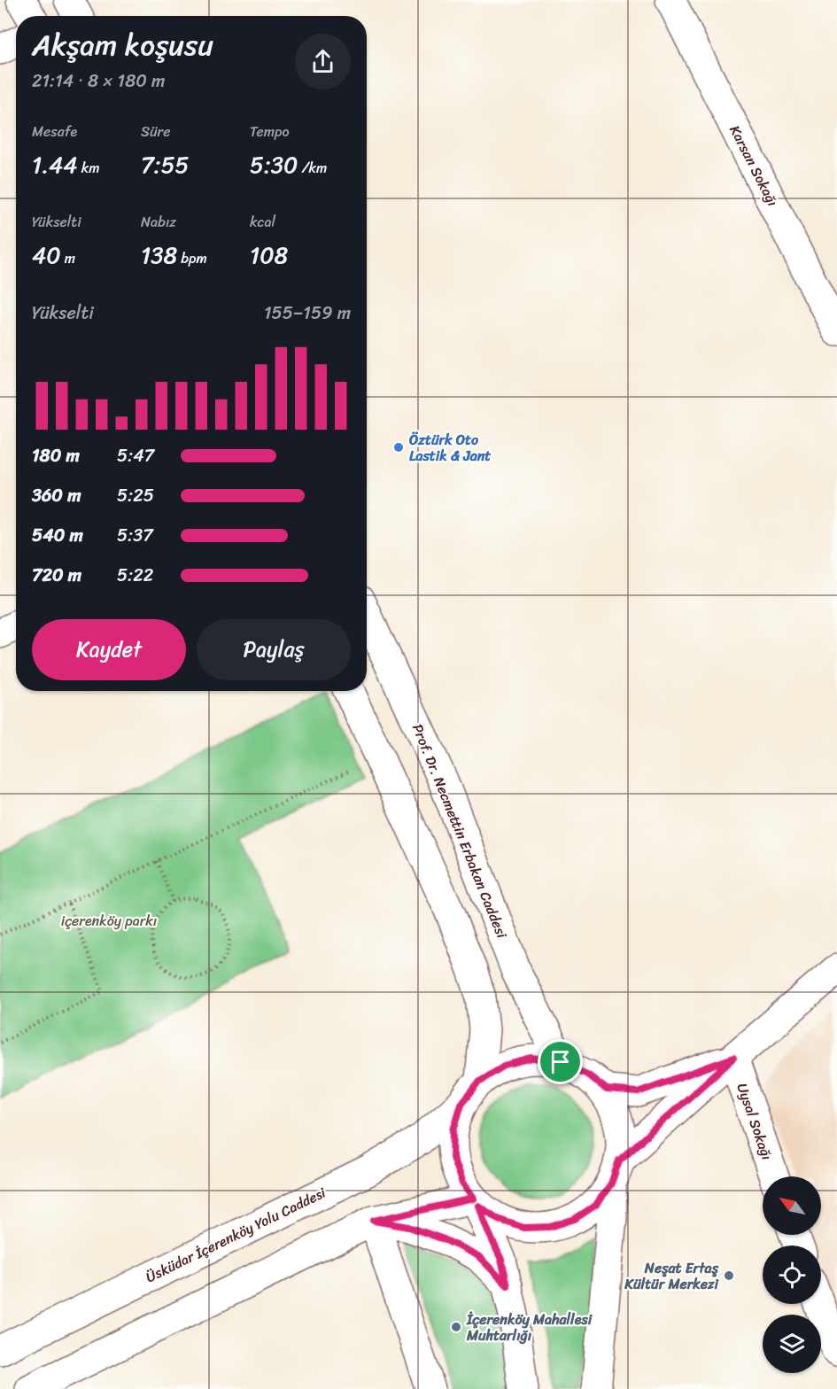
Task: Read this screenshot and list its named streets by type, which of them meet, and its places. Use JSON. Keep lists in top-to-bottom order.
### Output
{
  "streets": {
    "main road": [
      "Karsan Sokağı",
      "Prof. Dr. Necmettin Erbakan Caddesi",
      "Uysal Sokağı",
      "Üsküdar İçerenköy Yolu Caddesi"
    ]
  },
  "crossings": [
    ["Prof. Dr. Necmettin Erbakan Caddesi", "Üsküdar İçerenköy Yolu Caddesi"]
  ],
  "parks": ["içerenköy parkı"],
  "places": ["Öztürk Oto Lastik & Jant", "Neşat Ertaş Kültür Merkezi", "İçerenköy Mahallesi Muhtarlığı"],
  "north": "top left",
  "page": {
    "heading": ["Akşam koşusu", "21:14 · 8 × 180 m"],
    "stats": [
      ["Mesafe", "1.44 km"],
      ["Süre", "7:55"],
      ["Tempo", "5:30 /km"],
      ["Yükselti", "40 m"],
      ["Nabız", "138 bpm"],
      ["kcal", "108"]
    ],
    "chart": ["Yükselti", "155–159 m"],
    "list": [
      {
        "name": "180 m",
        "note": "5:47"
      },
      {
        "name": "360 m",
        "note": "5:25"
      },
      {
        "name": "540 m",
        "note": "5:37"
      },
      {
        "name": "720 m",
        "note": "5:22"
      }
    ],
    "buttons": ["Kaydet", "Paylaş"]
  }
}
